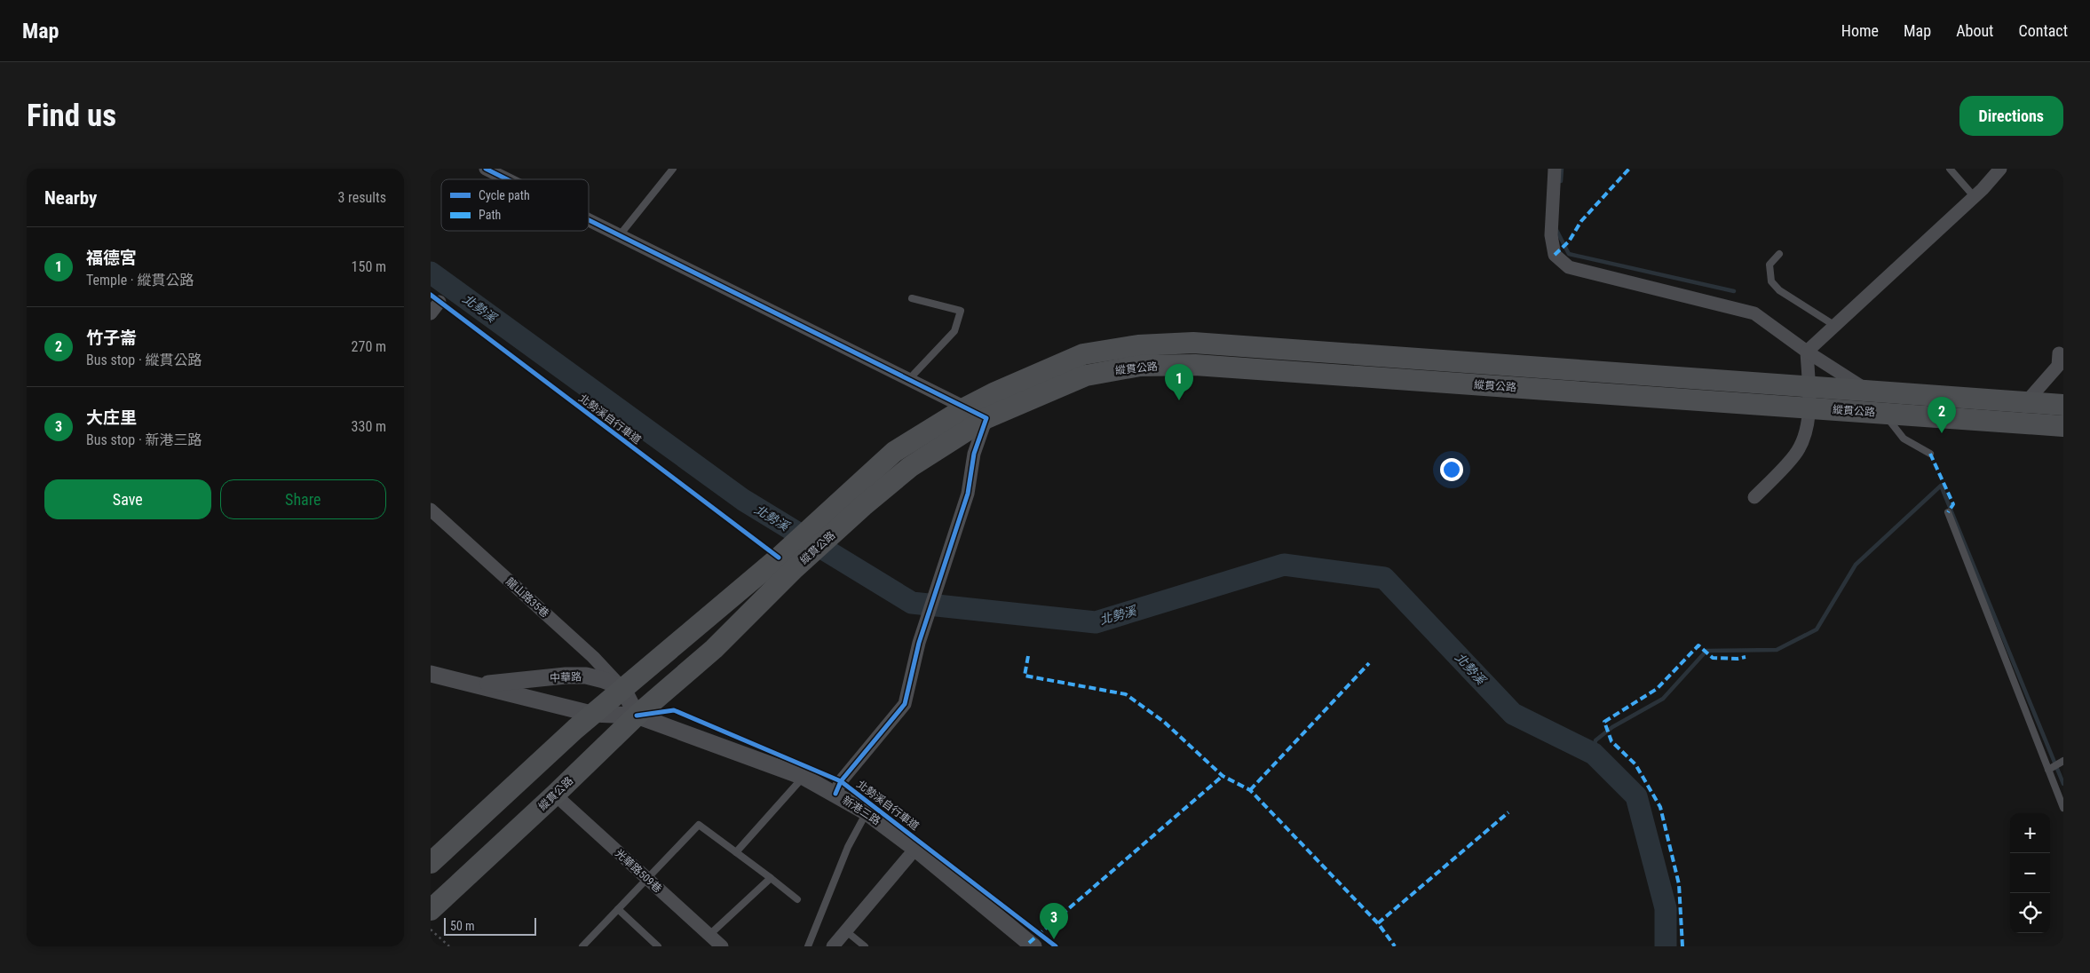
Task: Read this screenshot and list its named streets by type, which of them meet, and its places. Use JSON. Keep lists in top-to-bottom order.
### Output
{
  "streets": {
    "main road": ["縱貫公路"],
    "street": [
      "龍山路35巷",
      "中華路",
      "新港三路",
      "光華路509巷"
    ],
    "cycle path": ["北勢溪自行車道"]
  },
  "crossings": [
    ["縱貫公路", "龍山路35巷"],
    ["縱貫公路", "中華路"],
    ["縱貫公路", "新港三路"],
    ["縱貫公路", "光華路509巷"],
    ["龍山路35巷", "中華路"],
    ["中華路", "新港三路"]
  ],
  "water": ["北勢溪"],
  "legend": ["Cycle path", "Path"],
  "scale_bar": "50 m",
  "page": {
    "header": "Map",
    "nav": [
      "Home",
      "Map",
      "About",
      "Contact"
    ],
    "buttons": [
      "Directions",
      ["Save", "Share"]
    ],
    "title": "Find us",
    "heading": ["Nearby", "3 results"],
    "list": [
      {
        "mark": "1",
        "name": "福德宮",
        "note": "Temple · 縱貫公路",
        "value": "150 m"
      },
      {
        "mark": "2",
        "name": "竹子崙",
        "note": "Bus stop · 縱貫公路",
        "value": "270 m"
      },
      {
        "mark": "3",
        "name": "大庄里",
        "note": "Bus stop · 新港三路",
        "value": "330 m"
      }
    ],
    "pins": ["1", "2", "3"],
    "map_buttons": ["+", "−"],
    "scale": "50 m"
  }
}
